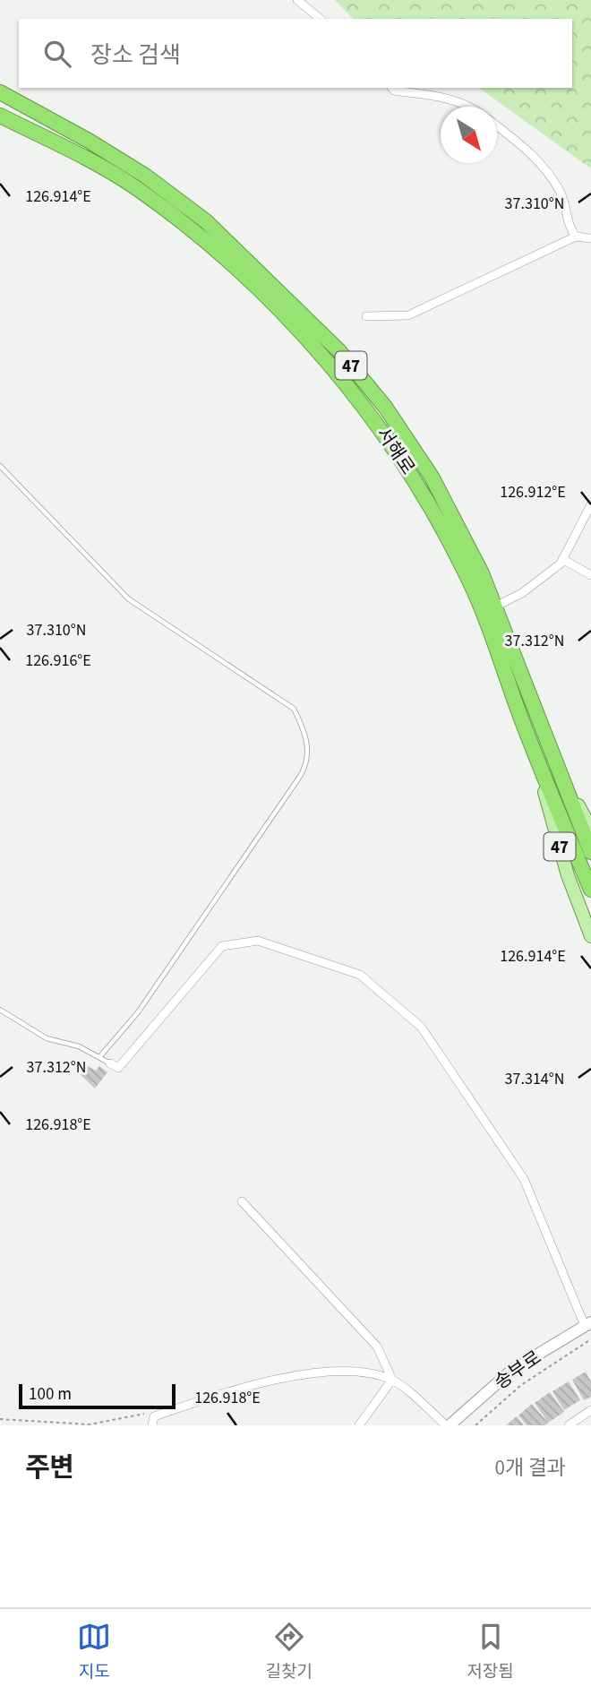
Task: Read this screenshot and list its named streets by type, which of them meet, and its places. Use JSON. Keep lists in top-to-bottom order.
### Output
{
  "streets": {
    "highway": ["47", "서해로"],
    "street": ["송부로"]
  },
  "crossings": [
    ["47", "서해로"]
  ],
  "scale_bar": "100 m",
  "north": "bottom right",
  "page": {
    "search": "장소 검색",
    "scale": "100 m",
    "heading": ["주변", "0개 결과"],
    "nav": ["지도", "길찾기", "저장됨"]
  },
  "coordinates": [
    "126.914°E",
    "37.310°N",
    "126.912°E",
    "37.312°N",
    "126.916°E",
    "37.314°N",
    "126.918°E"
  ]
}
